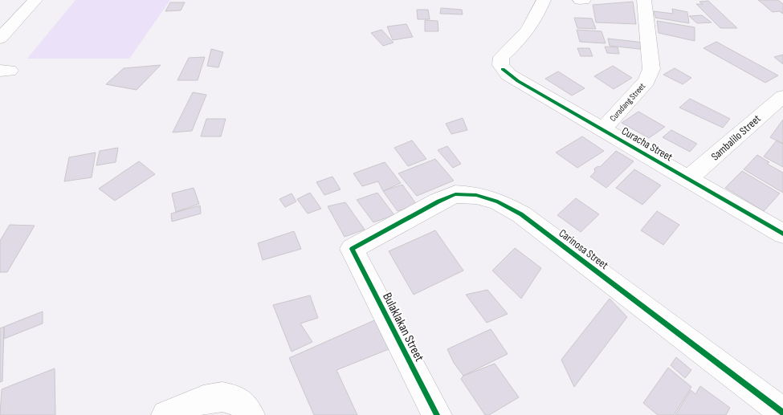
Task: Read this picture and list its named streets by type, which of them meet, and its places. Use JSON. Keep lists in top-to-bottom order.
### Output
{
  "streets": {
    "street": [
      "Curadang Street",
      "Sambalilo Street",
      "Curacha Street",
      "Carinosa Street",
      "Bulaklakan Street"
    ]
  },
  "crossings": [
    ["Curadang Street", "Curacha Street"],
    ["Sambalilo Street", "Curacha Street"],
    ["Carinosa Street", "Bulaklakan Street"]
  ]
}
